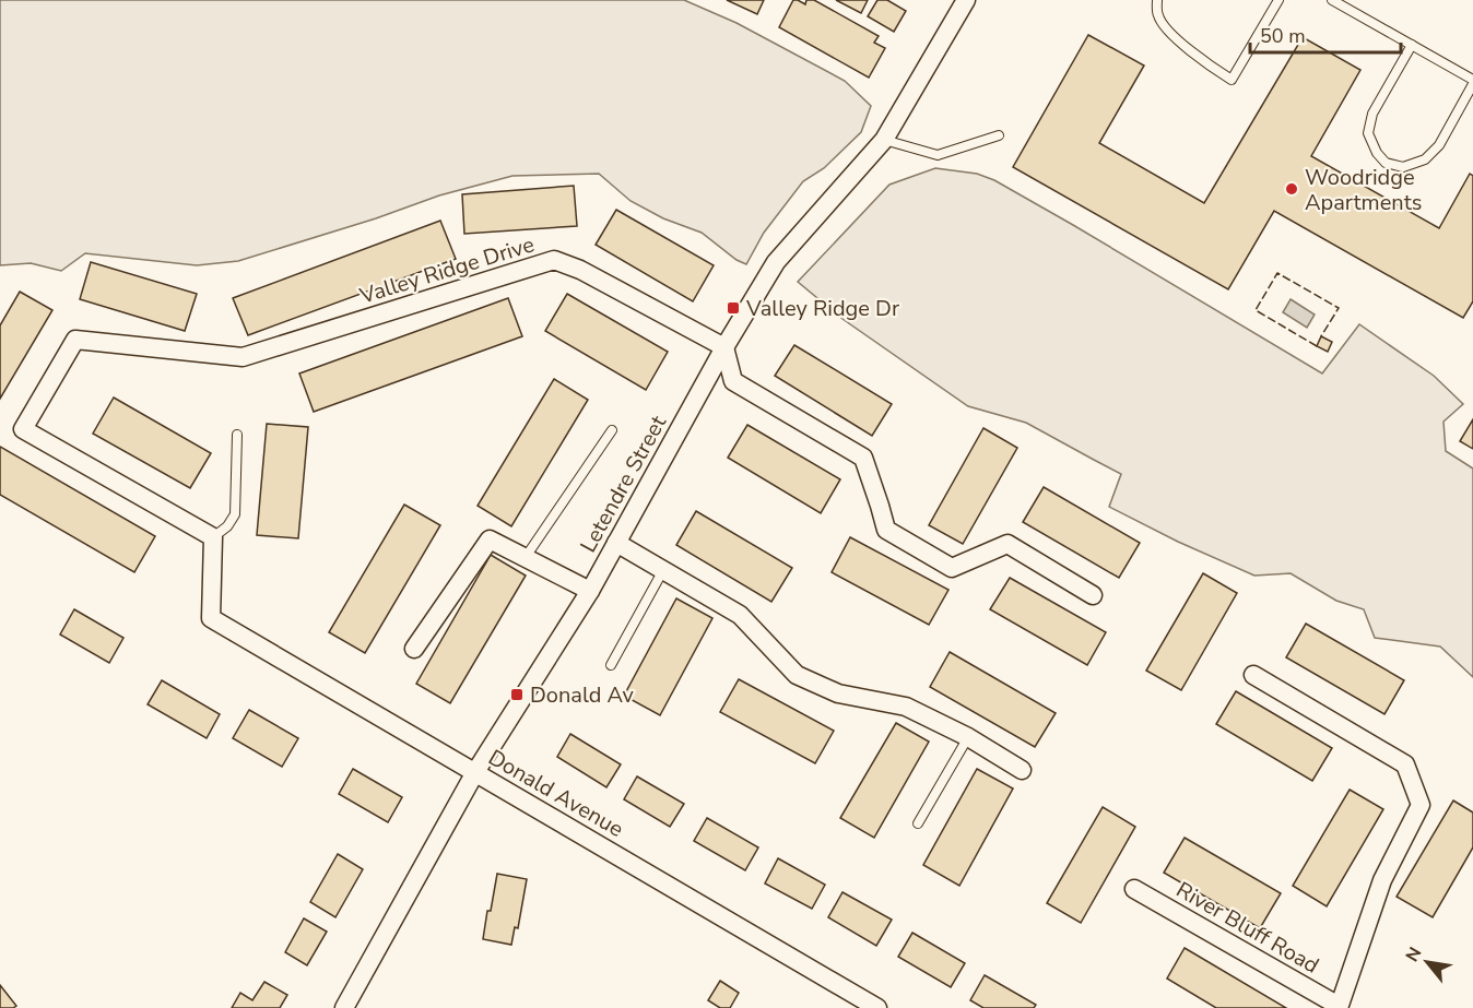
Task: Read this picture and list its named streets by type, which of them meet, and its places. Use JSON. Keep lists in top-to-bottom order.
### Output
{
  "streets": {
    "street": [
      "Valley Ridge Drive",
      "Letendre Street",
      "Donald Avenue",
      "River Bluff Road"
    ]
  },
  "crossings": [
    ["Valley Ridge Drive", "Letendre Street"],
    ["Valley Ridge Drive", "Donald Avenue"],
    ["Letendre Street", "Donald Avenue"]
  ],
  "places": {
    "other": ["Woodridge Apartments"],
    "transit": ["Valley Ridge Dr", "Donald Av"]
  },
  "scale_bar": "50 m",
  "north": "top left"
}
